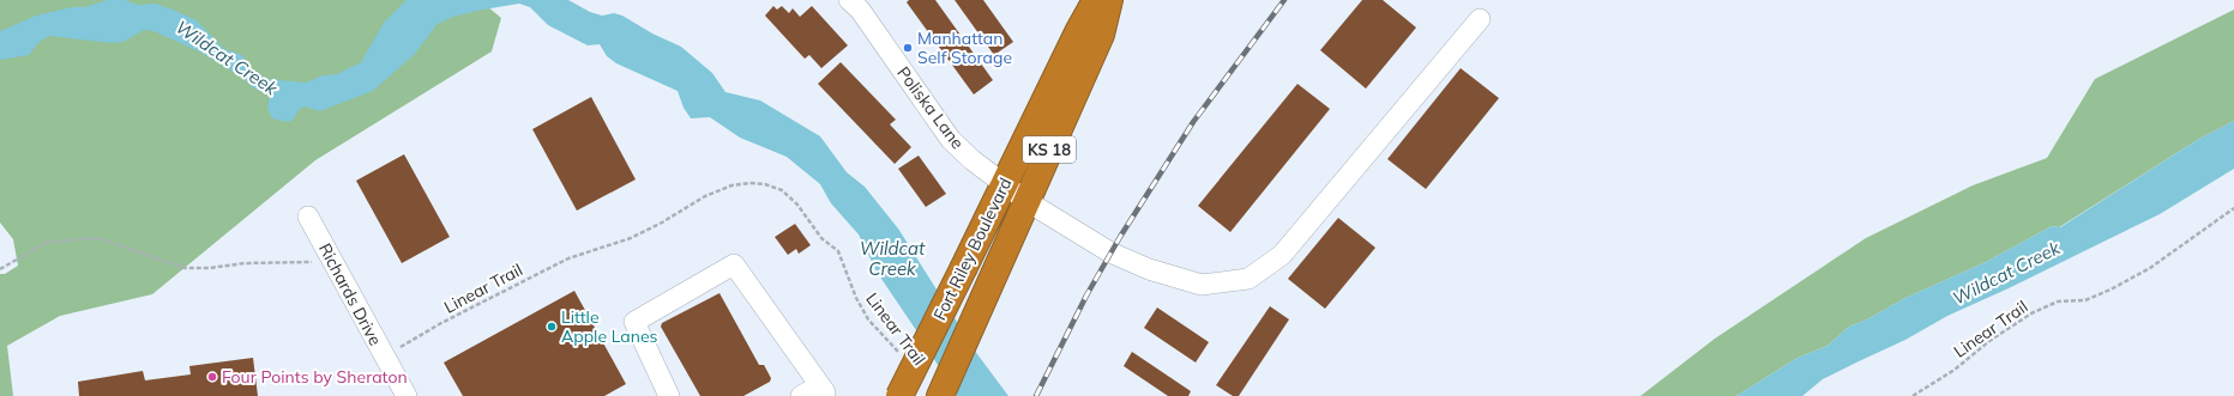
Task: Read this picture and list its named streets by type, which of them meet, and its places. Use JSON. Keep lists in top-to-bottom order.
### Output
{
  "streets": {
    "highway": ["KS 18", "Fort Riley Boulevard"],
    "street": ["Poliska Lane", "Richards Drive"],
    "path": ["Linear Trail"]
  },
  "crossings": [
    ["Poliska Lane", "Fort Riley Boulevard"],
    ["Linear Trail", "Richards Drive"]
  ],
  "water": ["Wildcat Creek"],
  "places": ["Manhattan Self Storage", "Little Apple Lanes", "Four Points by Sheraton"]
}
